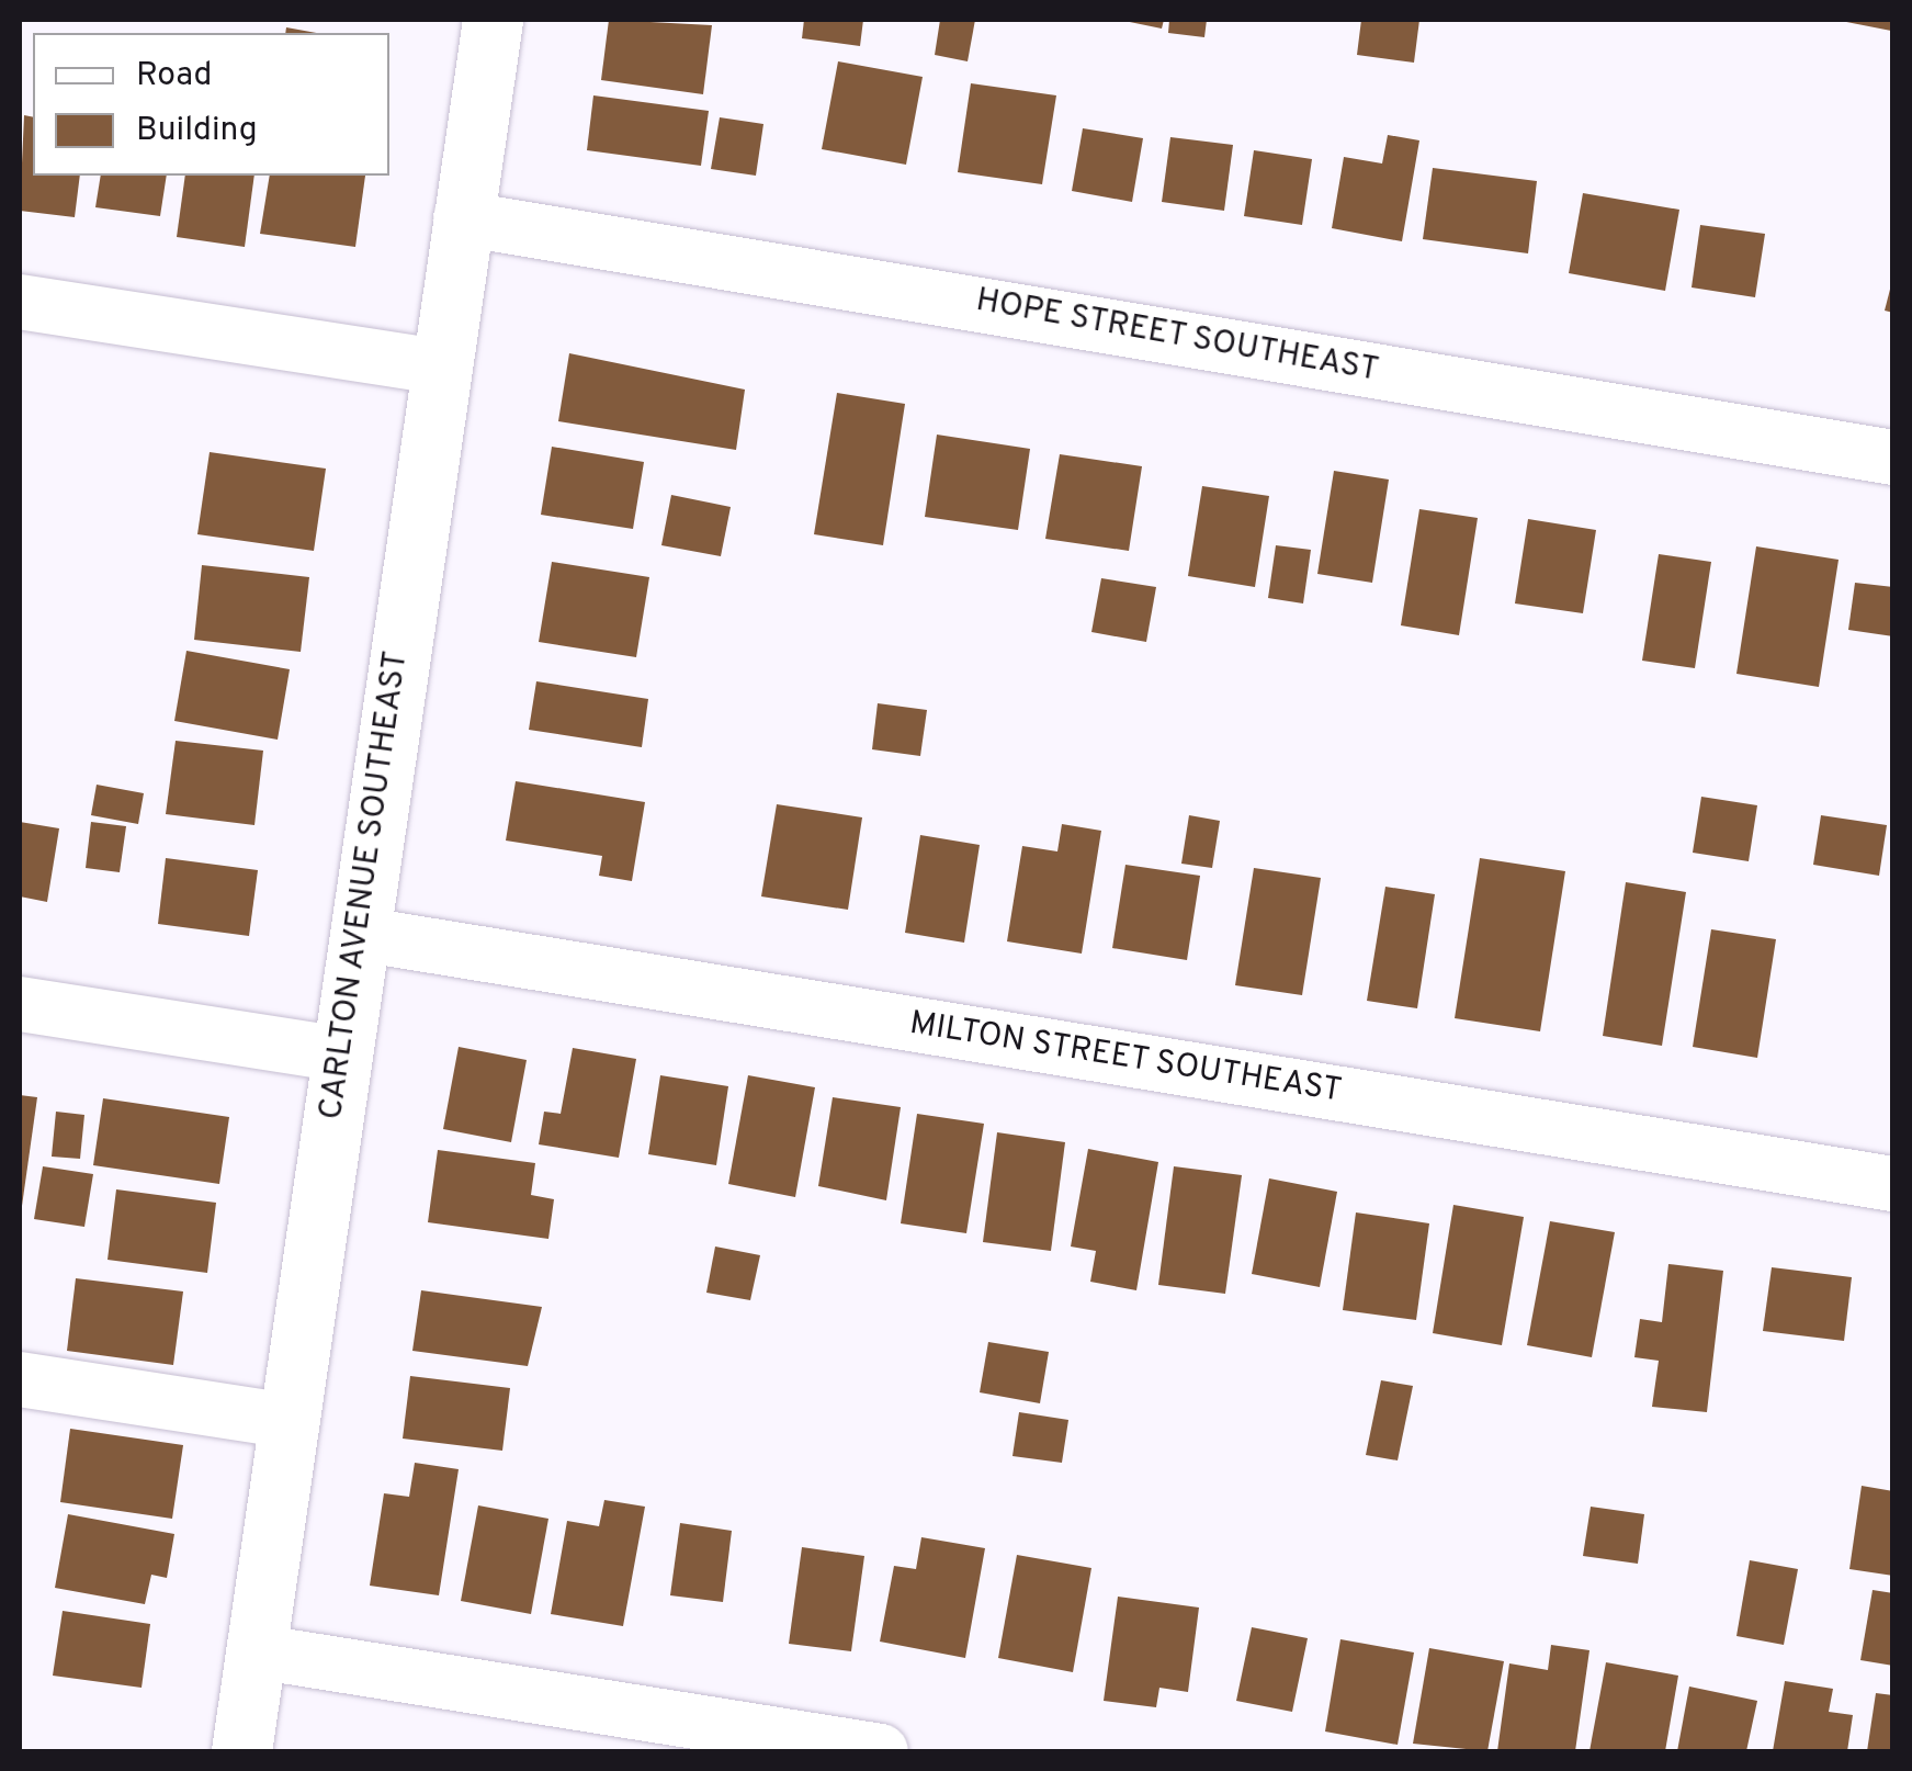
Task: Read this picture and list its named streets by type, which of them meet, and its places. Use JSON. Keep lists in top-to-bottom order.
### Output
{
  "streets": {
    "street": ["HOPE STREET SOUTHEAST", "CARLTON AVENUE SOUTHEAST", "MILTON STREET SOUTHEAST"]
  },
  "crossings": [
    ["HOPE STREET SOUTHEAST", "CARLTON AVENUE SOUTHEAST"],
    ["CARLTON AVENUE SOUTHEAST", "MILTON STREET SOUTHEAST"]
  ],
  "legend": ["Road", "Building"]
}
